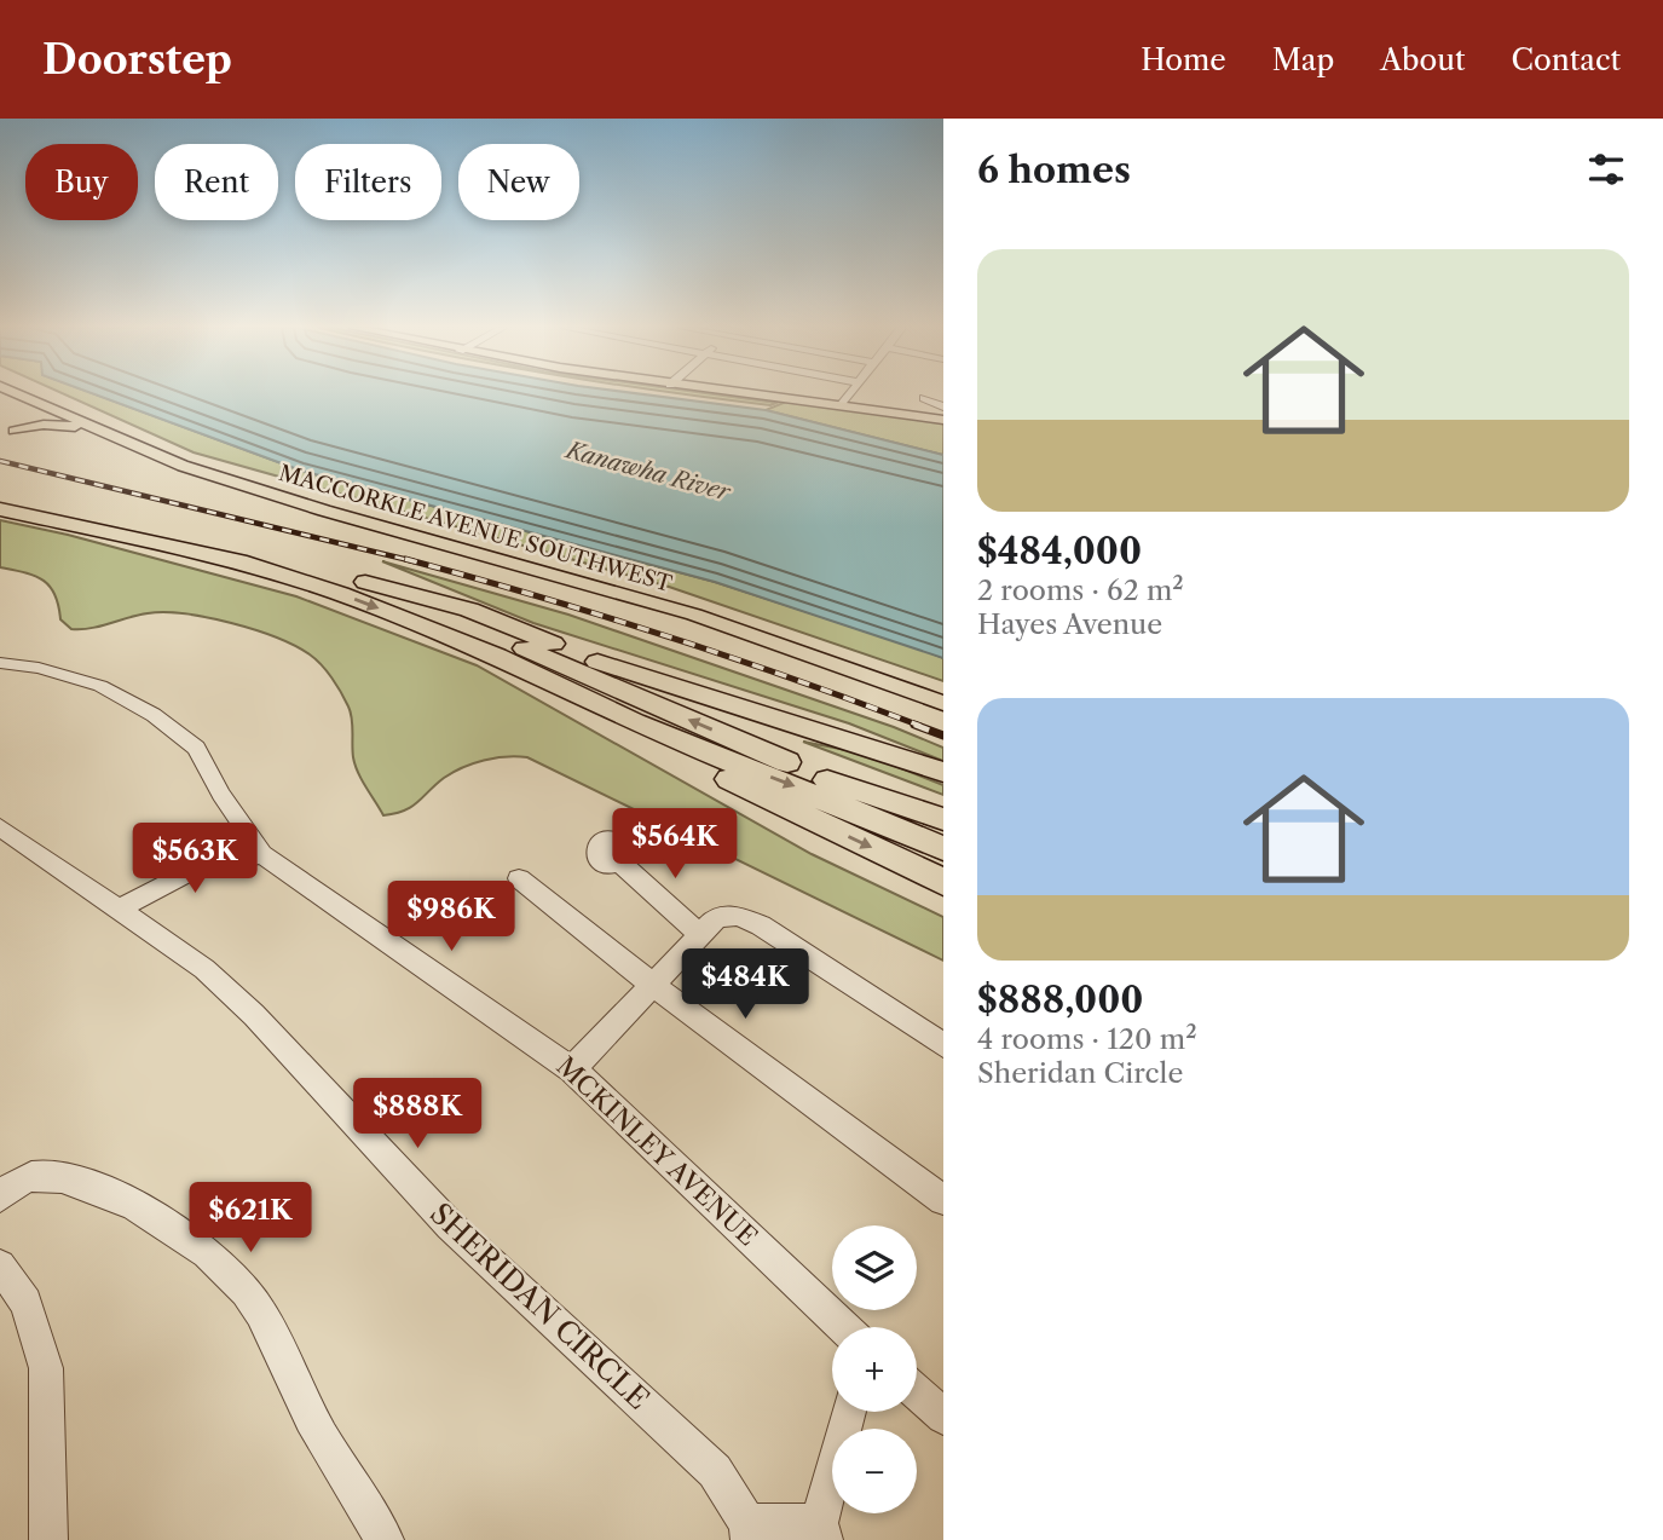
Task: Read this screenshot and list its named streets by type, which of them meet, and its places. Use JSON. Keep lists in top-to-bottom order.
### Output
{
  "streets": {
    "main road": ["MACCORKLE AVENUE SOUTHWEST"],
    "street": ["MCKINLEY AVENUE", "SHERIDAN CIRCLE"]
  },
  "water": ["Kanawha River"],
  "page": {
    "header": "Doorstep",
    "nav": [
      "Home",
      "Map",
      "About",
      "Contact"
    ],
    "heading": "6 homes",
    "chip": [
      "Buy",
      "Rent",
      "Filters",
      "New"
    ],
    "list": [
      {
        "name": "$484,000",
        "note": "2 rooms · 62 m² · Hayes Avenue"
      },
      {
        "name": "$888,000",
        "note": "4 rooms · 120 m² · Sheridan Circle"
      }
    ],
    "price": [
      "$564K",
      "$563K",
      "$986K",
      "$484K",
      "$888K",
      "$621K"
    ],
    "map_buttons": ["+", "−"]
  }
}
